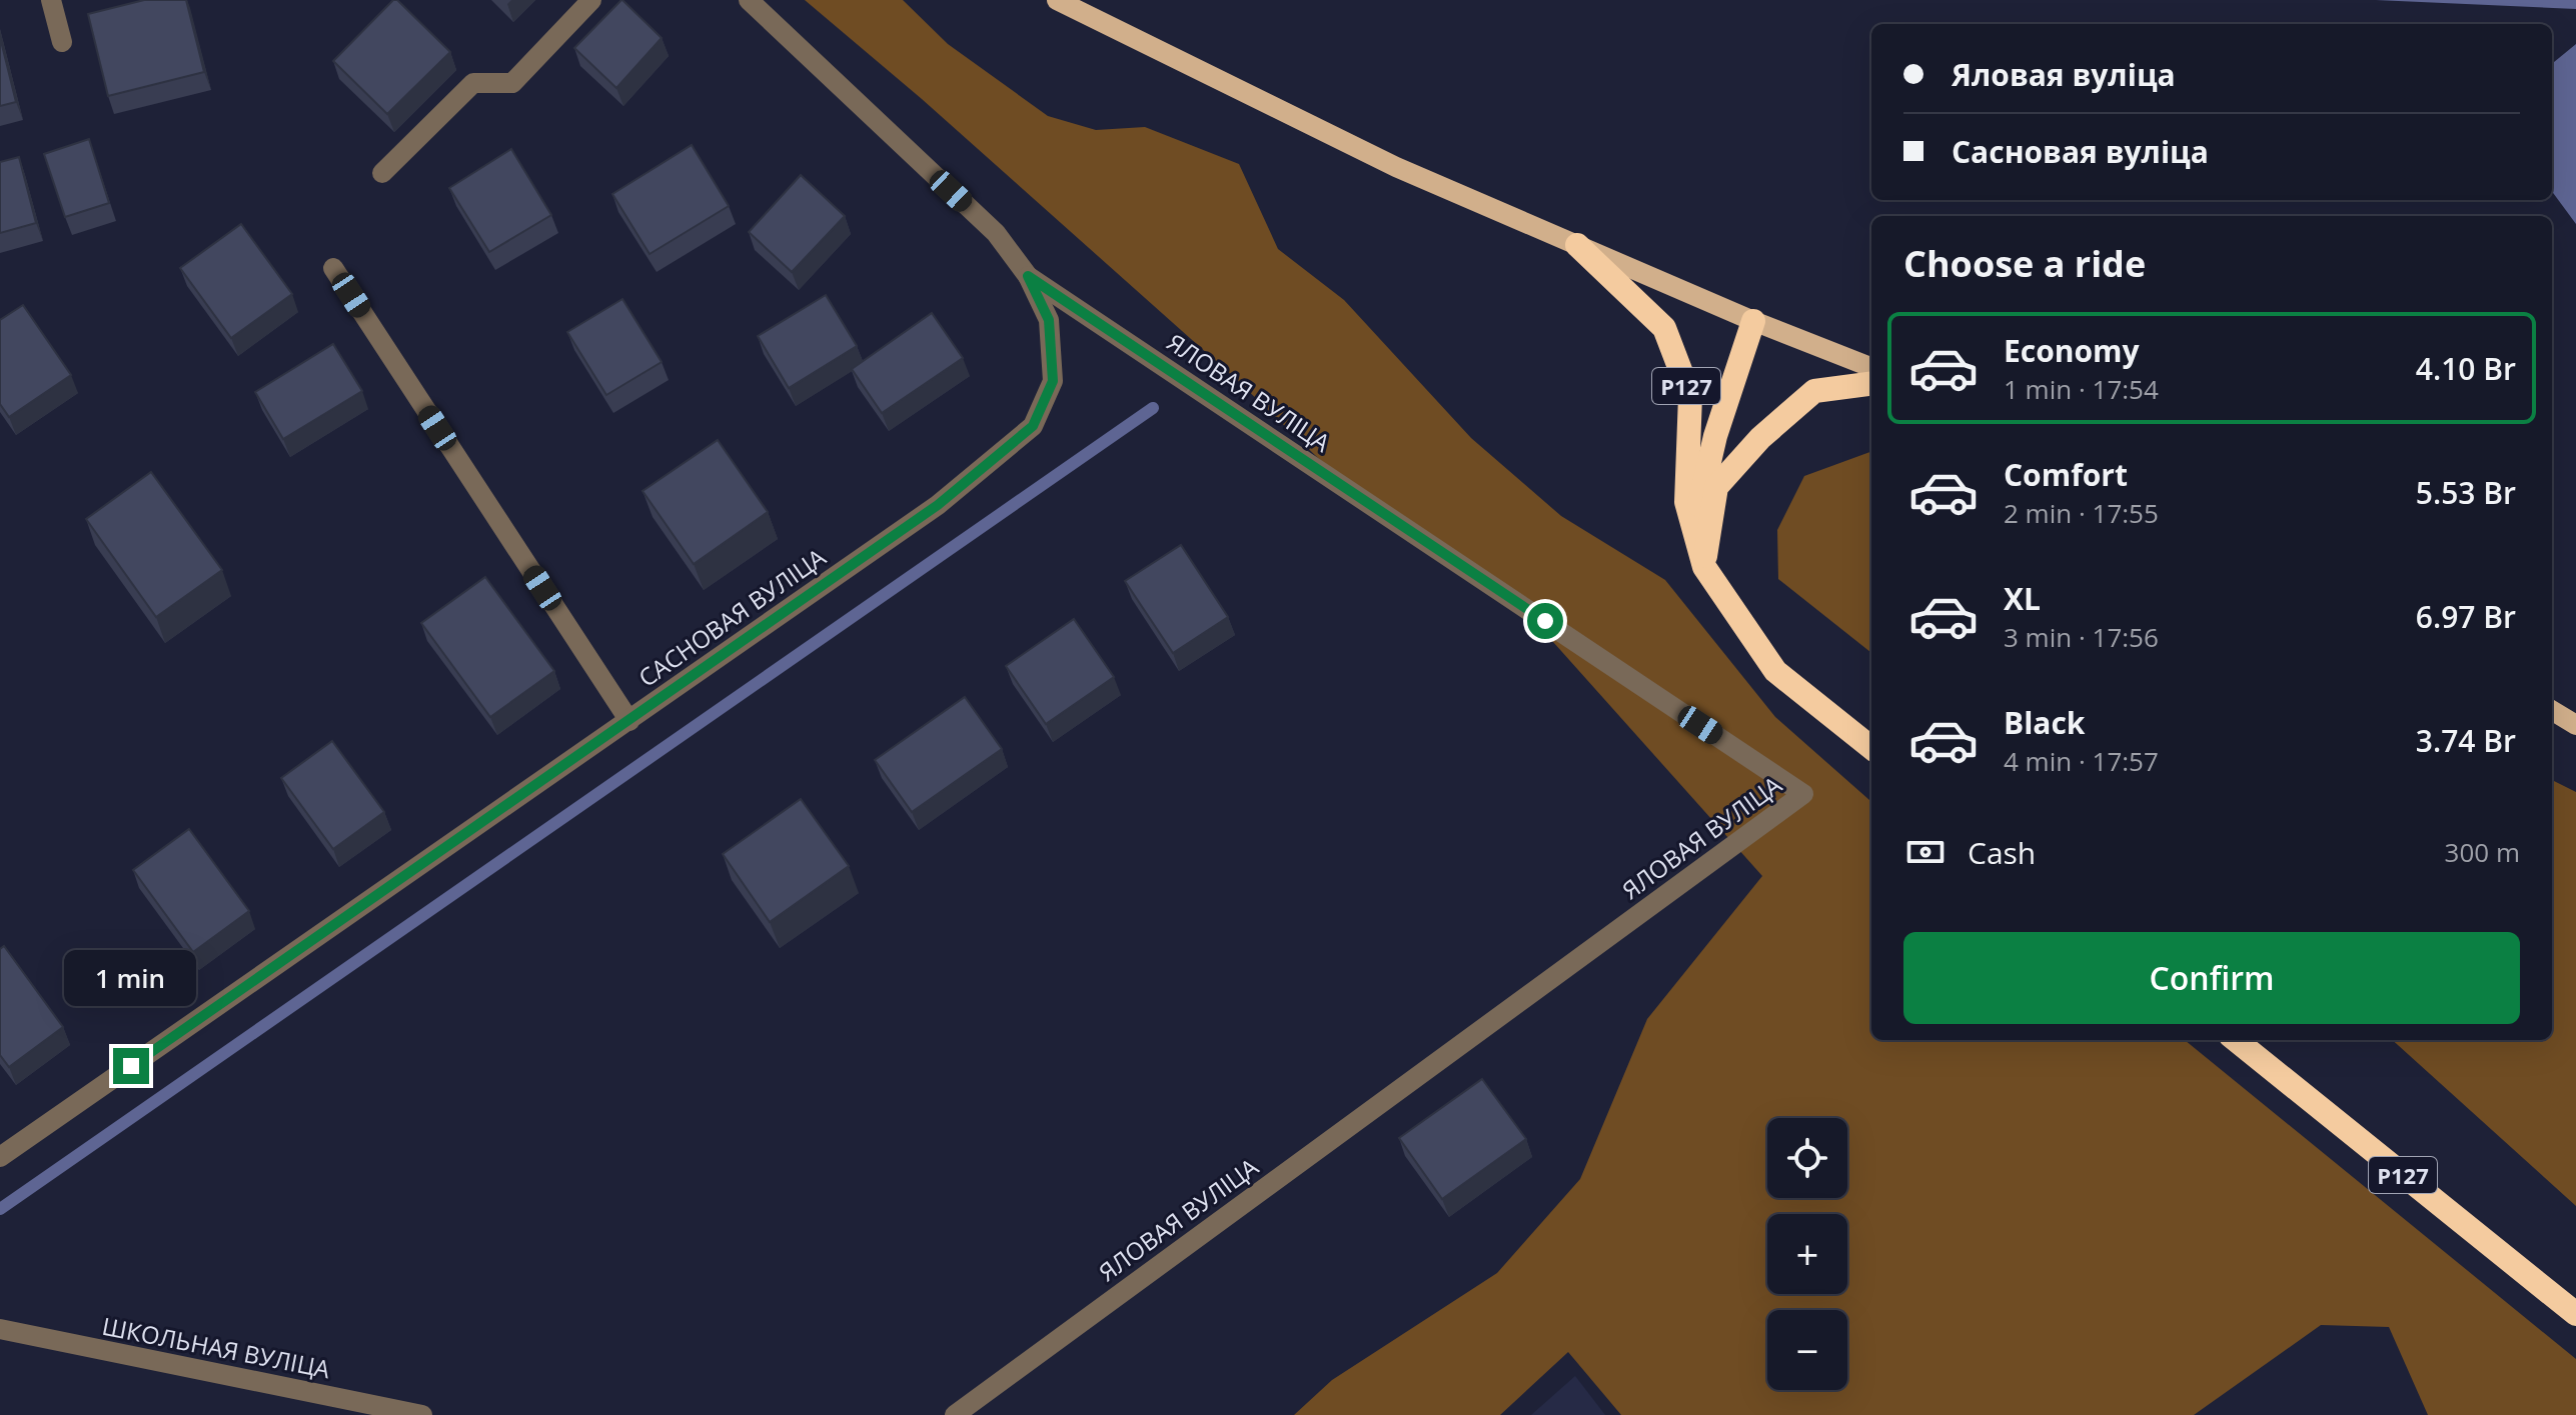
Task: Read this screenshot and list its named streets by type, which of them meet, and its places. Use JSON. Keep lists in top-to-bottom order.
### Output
{
  "streets": {
    "highway": ["Р127"],
    "street": ["ЯЛОВАЯ ВУЛІЦА", "САСНОВАЯ ВУЛІЦА", "ШКОЛЬНАЯ ВУЛІЦА"]
  },
  "crossings": [
    ["ЯЛОВАЯ ВУЛІЦА", "САСНОВАЯ ВУЛІЦА"]
  ],
  "page": {
    "banner": ["Яловая вуліца", "Сасновая вуліца"],
    "heading": "Choose a ride",
    "list": [
      {
        "name": "Economy",
        "note": "1 min · 17:54",
        "value": "4.10 Br"
      },
      {
        "name": "Comfort",
        "note": "2 min · 17:55",
        "value": "5.53 Br"
      },
      {
        "name": "XL",
        "note": "3 min · 17:56",
        "value": "6.97 Br"
      },
      {
        "name": "Black",
        "note": "4 min · 17:57",
        "value": "3.74 Br"
      }
    ],
    "pay": ["Cash", "300 m"],
    "buttons": "Confirm",
    "bubble": "1 min",
    "map_buttons": ["+", "−"]
  }
}
